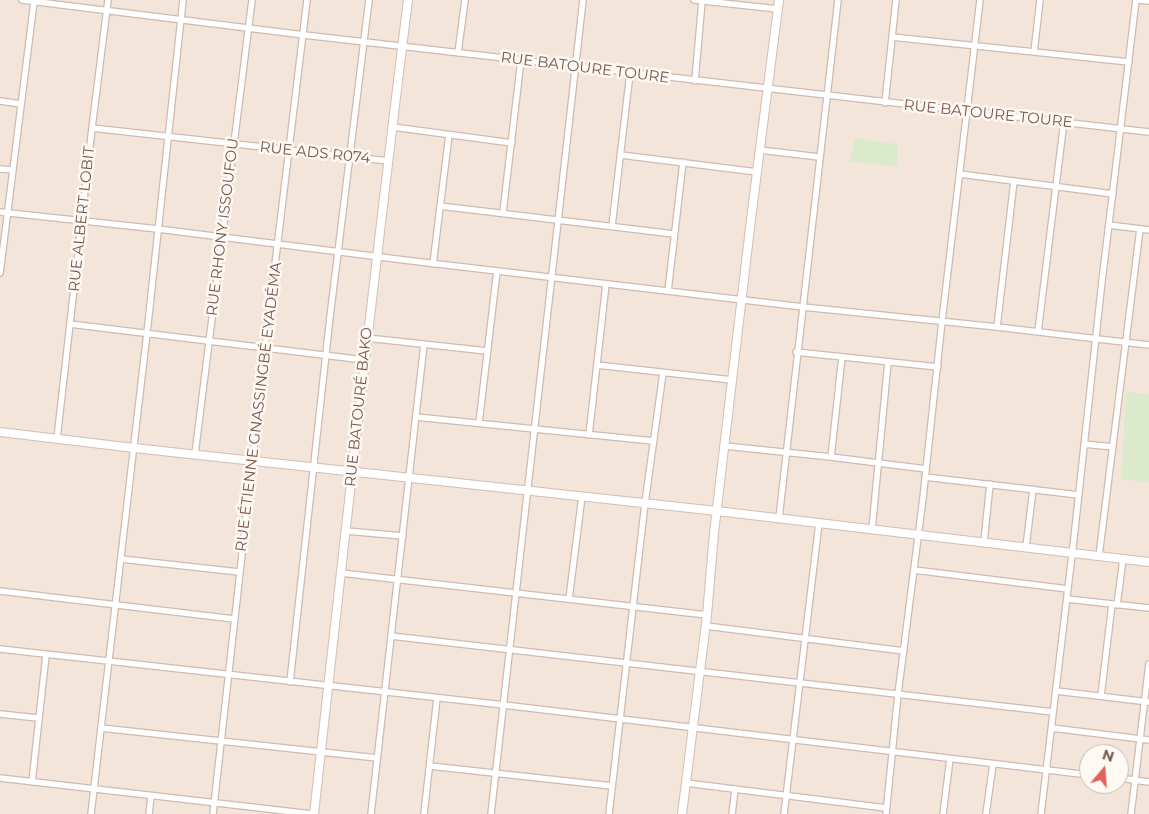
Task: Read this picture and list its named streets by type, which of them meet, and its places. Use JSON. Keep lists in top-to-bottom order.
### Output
{
  "streets": {
    "street": [
      "RUE BATOURE TOURE",
      "RUE ADS R074",
      "RUE ALBERT LOBIT",
      "RUE RHONY ISSOUFOU",
      "RUE ÉTIENNE GNASSINGBÉ EYADÉMA",
      "RUE BATOURÉ BAKO"
    ]
  },
  "crossings": [
    ["RUE BATOURE TOURE", "RUE ALBERT LOBIT"],
    ["RUE BATOURE TOURE", "RUE RHONY ISSOUFOU"],
    ["RUE BATOURE TOURE", "RUE ÉTIENNE GNASSINGBÉ EYADÉMA"],
    ["RUE BATOURE TOURE", "RUE BATOURÉ BAKO"],
    ["RUE ADS R074", "RUE ALBERT LOBIT"],
    ["RUE ADS R074", "RUE RHONY ISSOUFOU"],
    ["RUE ADS R074", "RUE ÉTIENNE GNASSINGBÉ EYADÉMA"],
    ["RUE ADS R074", "RUE BATOURÉ BAKO"]
  ],
  "north": "top"
}
